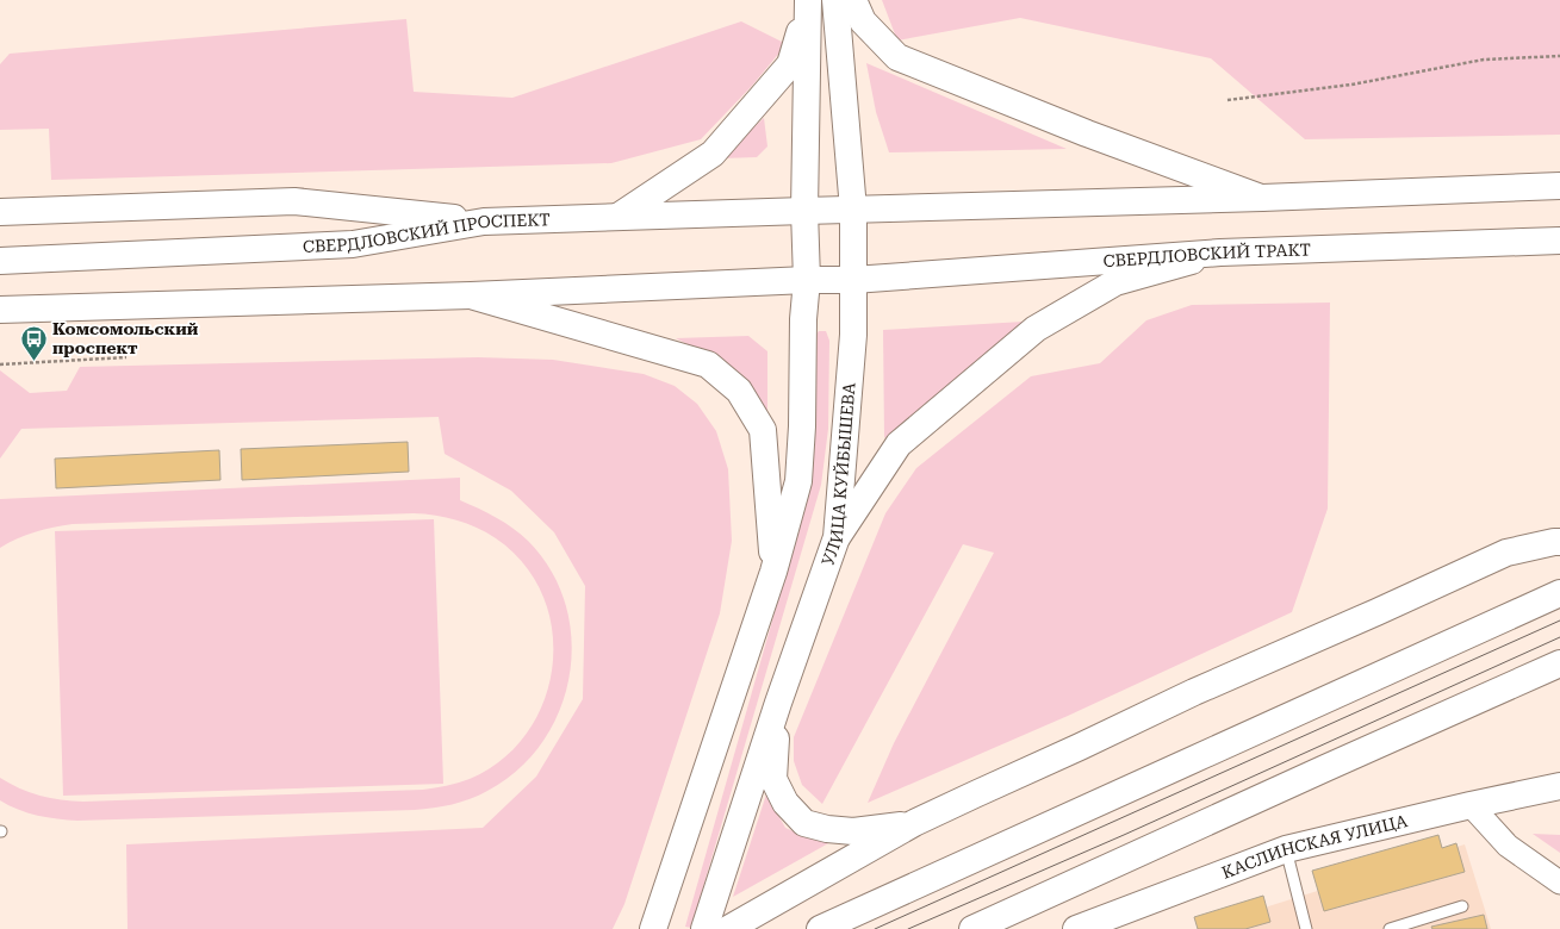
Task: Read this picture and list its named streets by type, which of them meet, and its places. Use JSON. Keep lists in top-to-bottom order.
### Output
{
  "streets": {
    "main road": [
      "СВЕРДЛОВСКИЙ ПРОСПЕКТ",
      "СВЕРДЛОВСКИЙ ТРАКТ",
      "УЛИЦА КУЙБЫШЕВА",
      "КАСЛИНСКАЯ УЛИЦА"
    ]
  },
  "crossings": [
    ["СВЕРДЛОВСКИЙ ПРОСПЕКТ", "УЛИЦА КУЙБЫШЕВА"],
    ["СВЕРДЛОВСКИЙ ТРАКТ", "УЛИЦА КУЙБЫШЕВА"]
  ],
  "places": {
    "bus stop": ["Комсомольский проспект"]
  }
}
